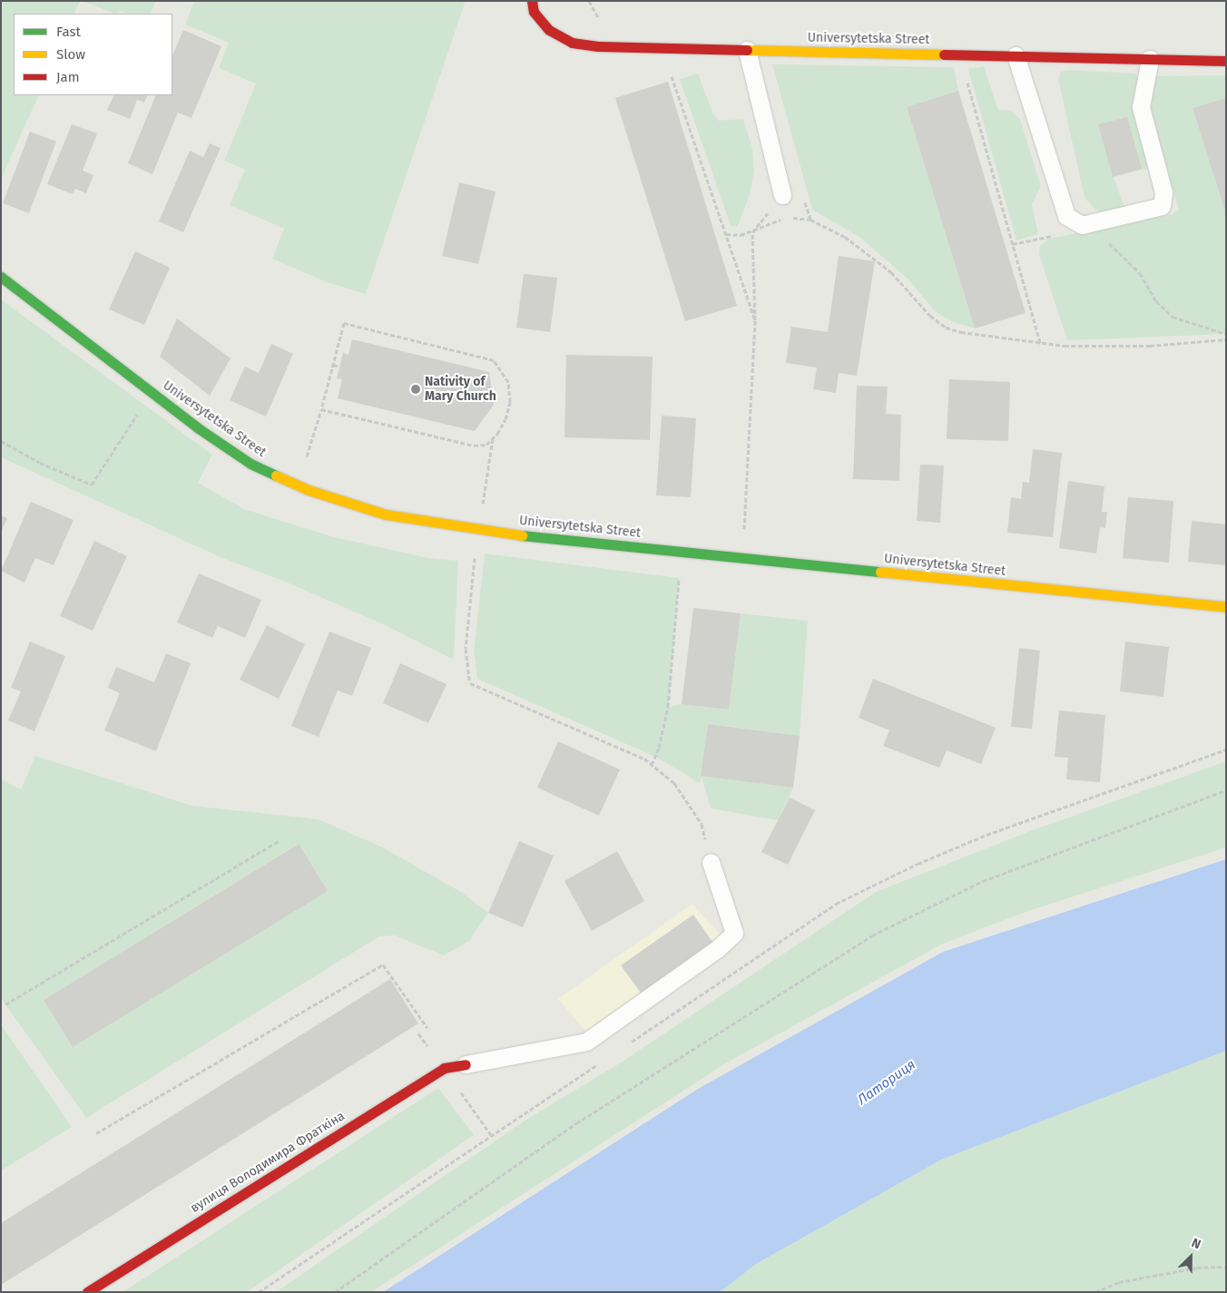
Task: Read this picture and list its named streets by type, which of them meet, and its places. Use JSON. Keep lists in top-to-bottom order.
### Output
{
  "streets": {
    "main road": ["Universytetska Street", "вулиця Володимира Фраткіна"]
  },
  "water": ["Латориця"],
  "places": ["Nativity of Mary Church"],
  "legend": ["Fast", "Slow", "Jam"],
  "north": "top right"
}
